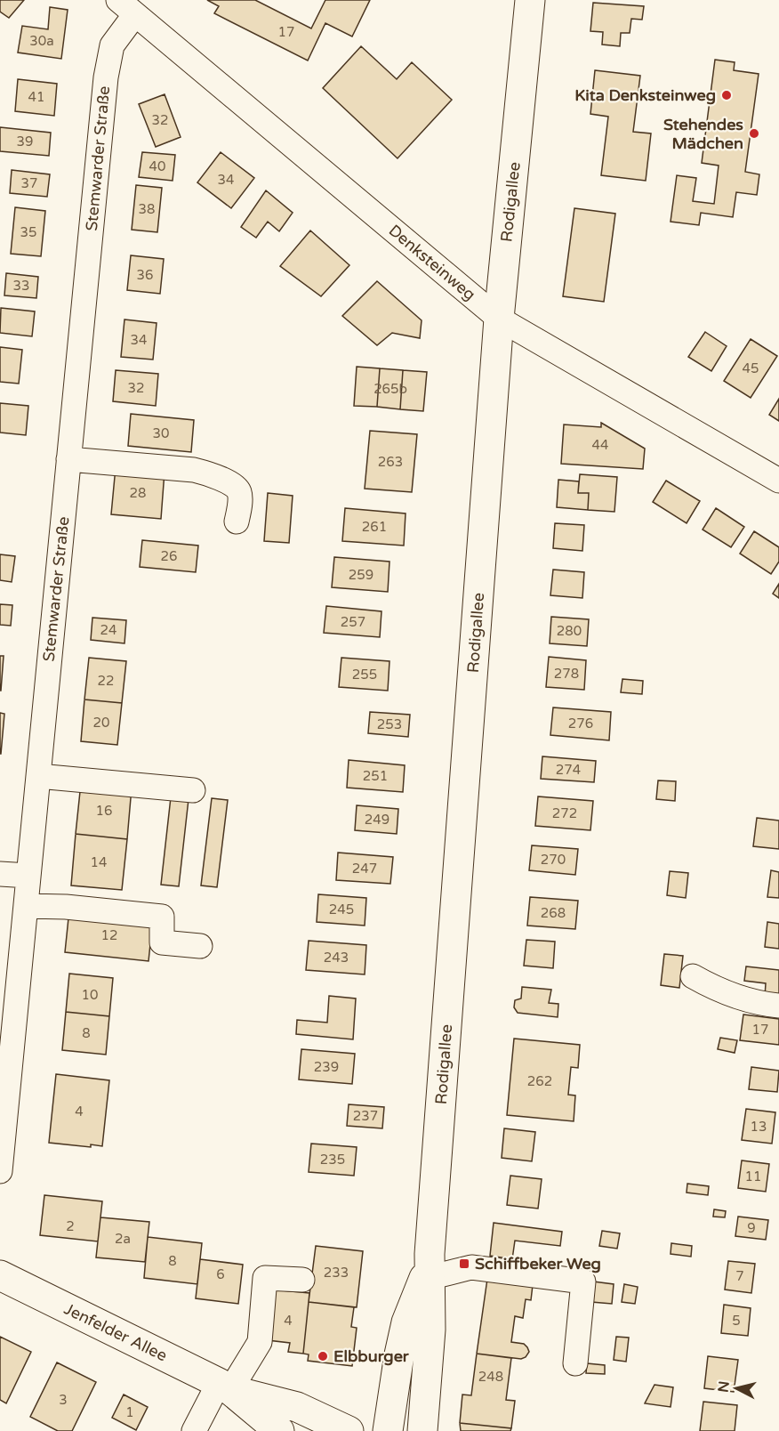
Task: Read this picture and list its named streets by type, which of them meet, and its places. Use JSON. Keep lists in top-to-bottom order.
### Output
{
  "streets": {
    "main road": ["Rodigallee", "Jenfelder Allee"],
    "street": ["Stemwarder Straße", "Denksteinweg"]
  },
  "crossings": [
    ["Stemwarder Straße", "Denksteinweg"],
    ["Rodigallee", "Denksteinweg"]
  ],
  "places": {
    "other": ["Kita Denksteinweg", "Stehendes Mädchen", "Elbburger"],
    "transit": ["Schiffbeker Weg"]
  },
  "house_numbers": [
    "17",
    "30a",
    "41",
    "32",
    "39",
    "40",
    "34",
    "37",
    "38",
    "35",
    "36",
    "33",
    "34",
    "45",
    "32",
    "265b",
    "30",
    "44",
    "263",
    "28",
    "261",
    "26",
    "259",
    "257",
    "24",
    "280",
    "278",
    "255",
    "22",
    "20",
    "276",
    "253",
    "274",
    "251",
    "16",
    "272",
    "249",
    "270",
    "14",
    "247",
    "245",
    "268",
    "12",
    "243",
    "10",
    "17",
    "8",
    "239",
    "262",
    "4",
    "237",
    "13",
    "235",
    "11",
    "2",
    "9",
    "2a",
    "8",
    "233",
    "6",
    "7",
    "4",
    "5",
    "248",
    "3",
    "1"
  ],
  "north": "left"
}
